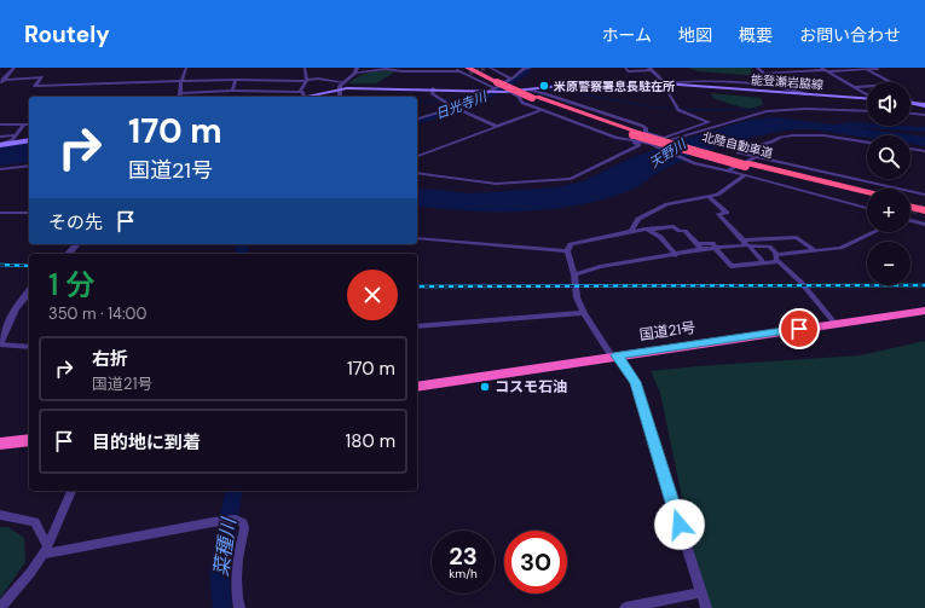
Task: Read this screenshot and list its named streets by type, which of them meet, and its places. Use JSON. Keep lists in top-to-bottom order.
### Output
{
  "streets": {
    "highway": ["北陸自動車道", "国道21号"],
    "main road": ["能登瀬岩脇線"]
  },
  "crossings": [
    ["能登瀬岩脇線", "北陸自動車道"]
  ],
  "water": ["日光寺川", "天野川", "菜種川"],
  "places": ["米原警察署息長駐在所", "コスモ石油"],
  "page": {
    "header": "Routely",
    "nav": [
      "ホーム",
      "地図",
      "概要",
      "お問い合わせ"
    ],
    "map_buttons": ["+", "−"],
    "turn": ["170 m", "国道21号"],
    "then": "その先",
    "heading": ["1 分", "350 m · 14:00"],
    "list": [
      {
        "name": "右折",
        "note": "国道21号",
        "value": "170 m"
      },
      {
        "name": "目的地に到着",
        "value": "180 m"
      }
    ],
    "speed": "23 km/h",
    "limit": "30"
  }
}
